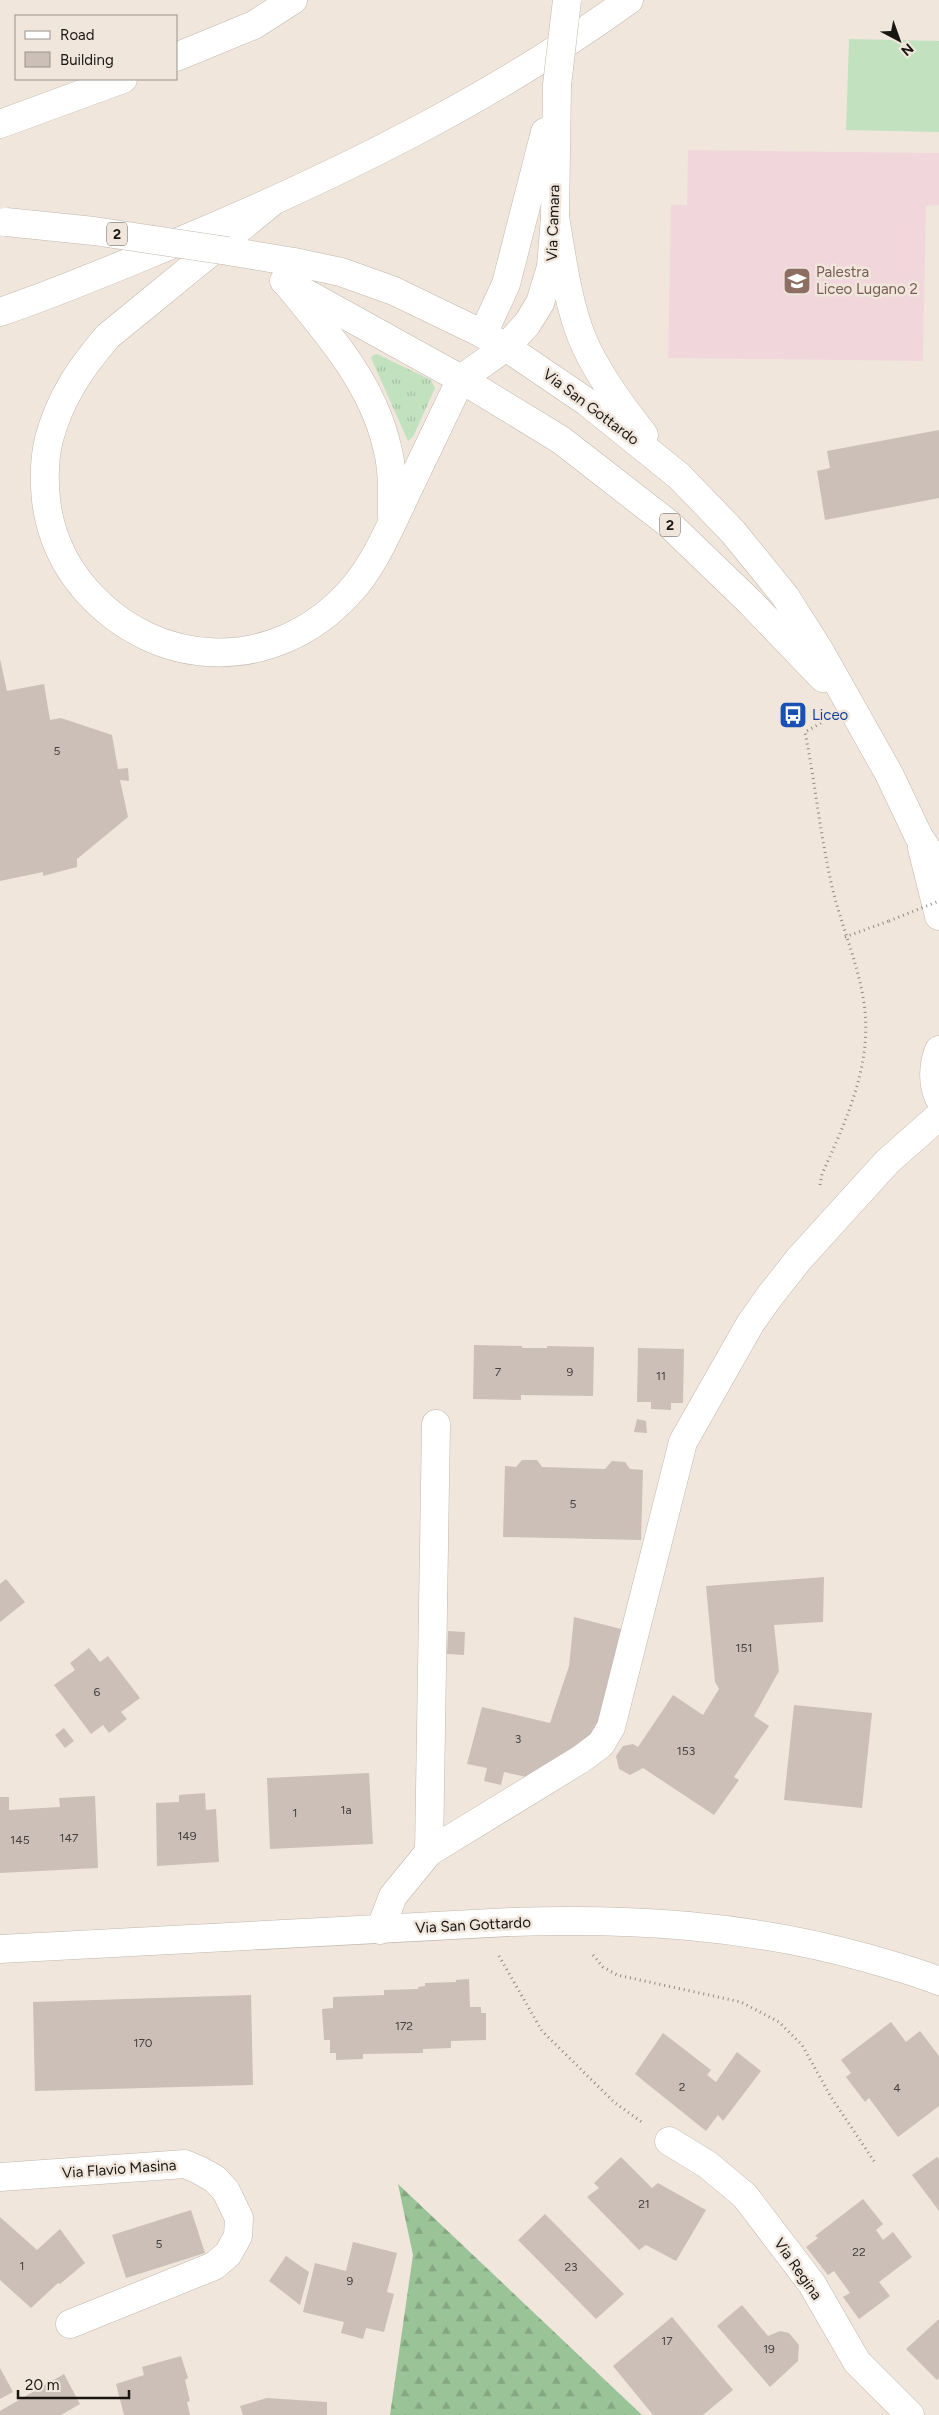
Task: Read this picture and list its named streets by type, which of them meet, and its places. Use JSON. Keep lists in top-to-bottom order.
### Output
{
  "streets": {
    "main road": [
      "Via Camara",
      "2",
      "Via San Gottardo",
      "Via Flavio Masina",
      "Via Regina"
    ]
  },
  "crossings": [
    ["Via Camara", "Via San Gottardo"]
  ],
  "places": {
    "school or university": ["Palestra Liceo Lugano 2"],
    "bus stop": ["Liceo"]
  },
  "house_numbers": [
    "5",
    "7",
    "9",
    "11",
    "5",
    "151",
    "6",
    "3",
    "153",
    "1a",
    "1",
    "149",
    "147",
    "145",
    "172",
    "170",
    "2",
    "4",
    "21",
    "5",
    "22",
    "1",
    "23",
    "9",
    "17",
    "19"
  ],
  "legend": ["Road", "Building"],
  "scale_bar": "20 m",
  "north": "bottom right"
}
